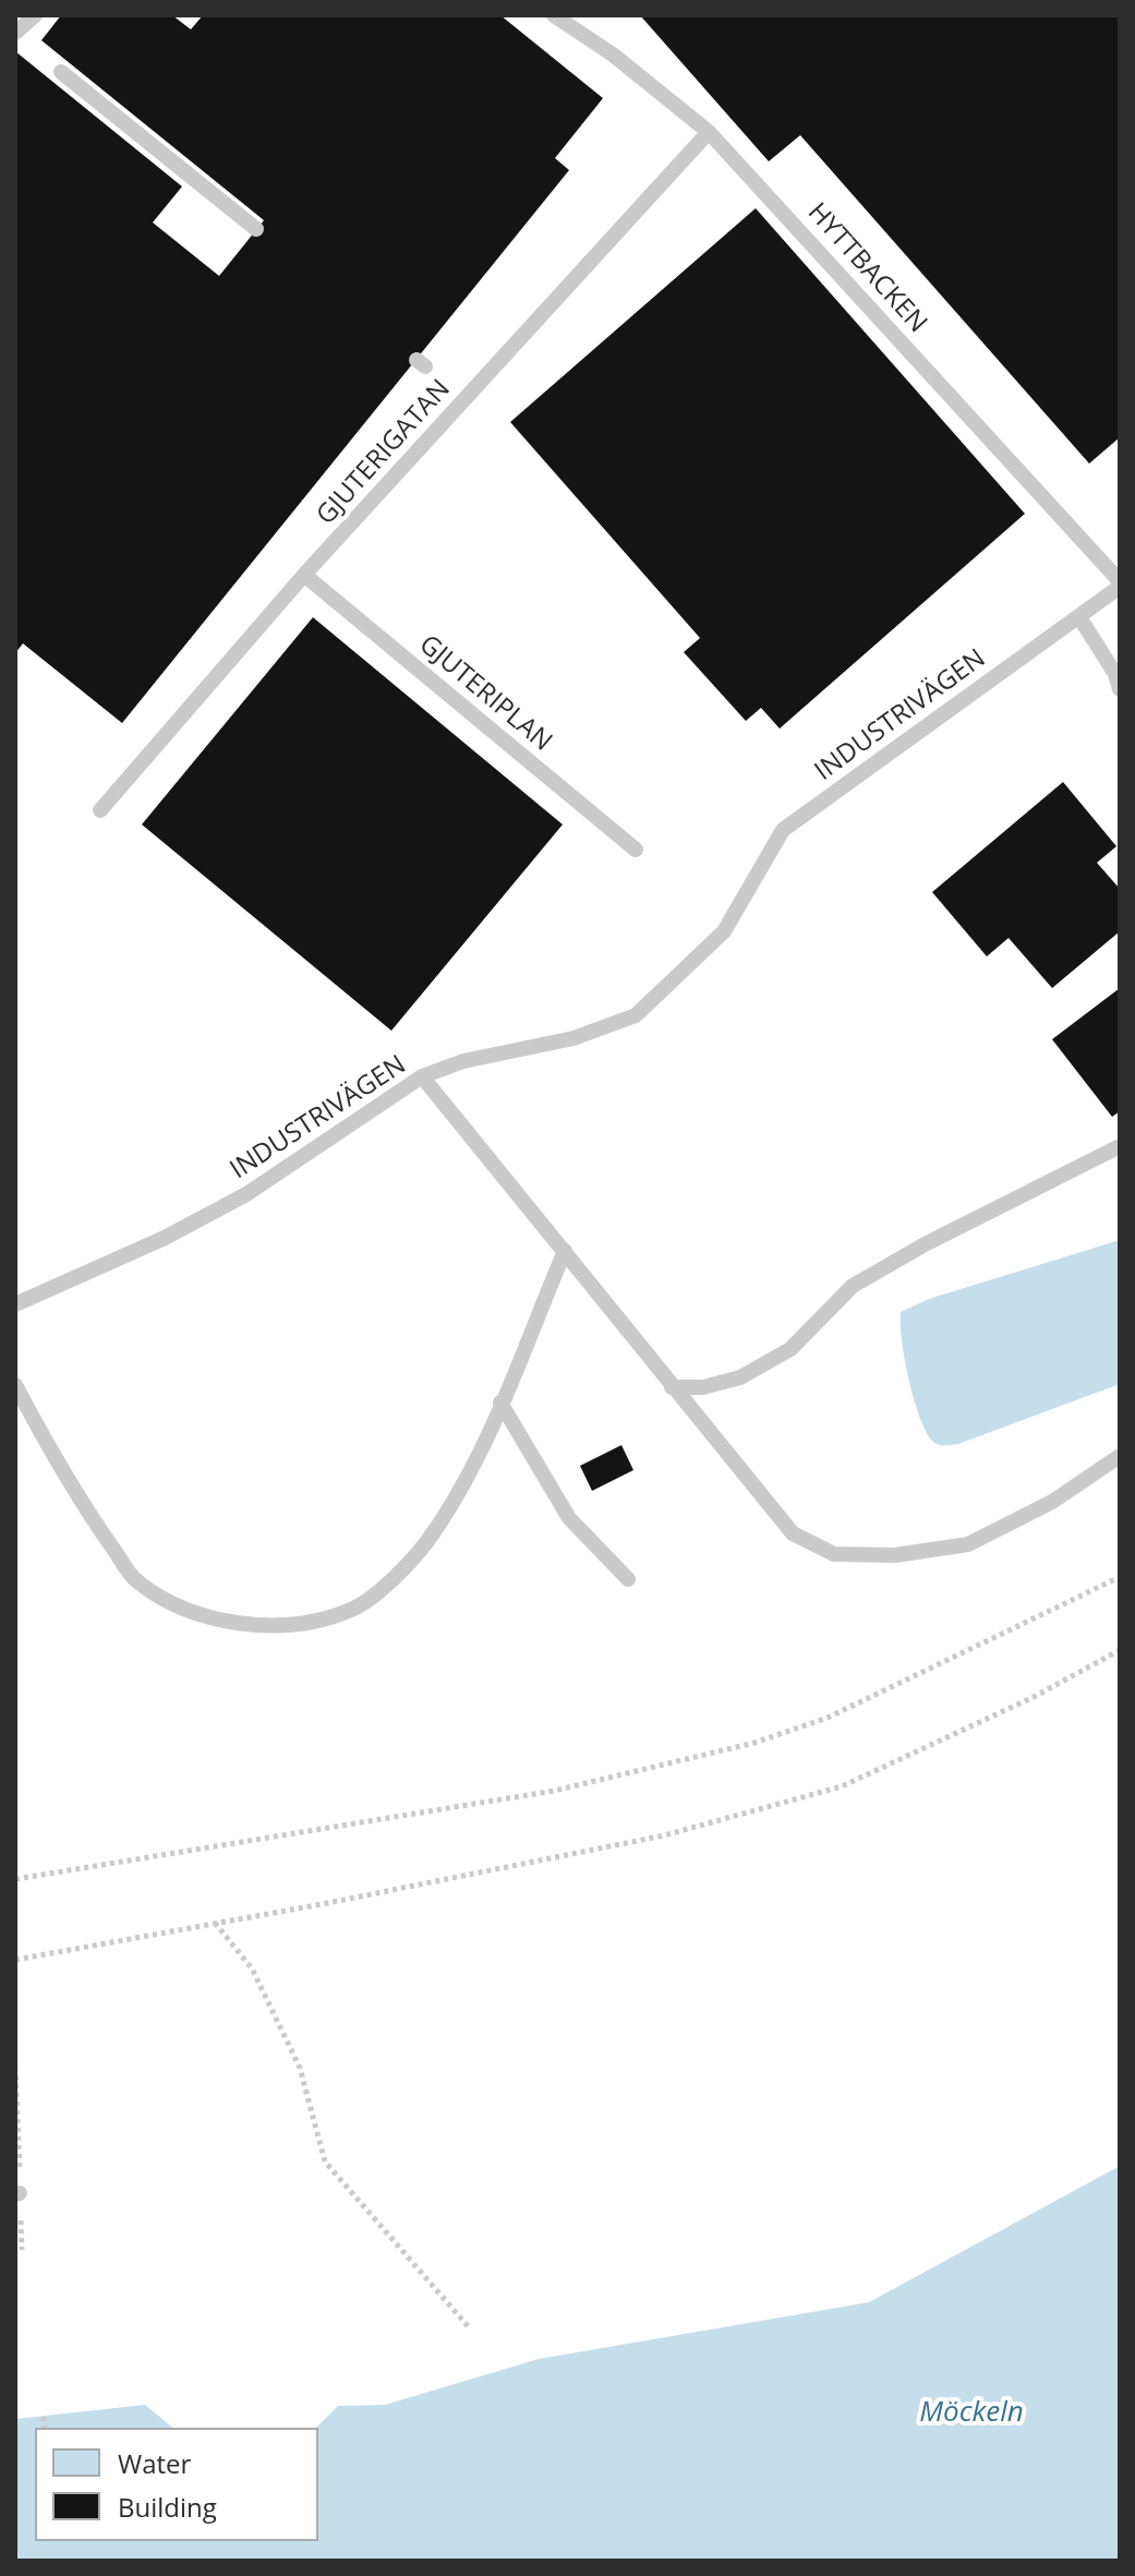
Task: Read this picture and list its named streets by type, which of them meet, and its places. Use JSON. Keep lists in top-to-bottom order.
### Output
{
  "streets": {
    "lane": [
      "HYTTBACKEN",
      "GJUTERIGATAN",
      "GJUTERIPLAN",
      "INDUSTRIVÄGEN"
    ]
  },
  "crossings": [
    ["HYTTBACKEN", "GJUTERIGATAN"],
    ["HYTTBACKEN", "INDUSTRIVÄGEN"],
    ["GJUTERIGATAN", "GJUTERIPLAN"]
  ],
  "water": ["Möckeln"],
  "legend": ["Water", "Building"]
}
